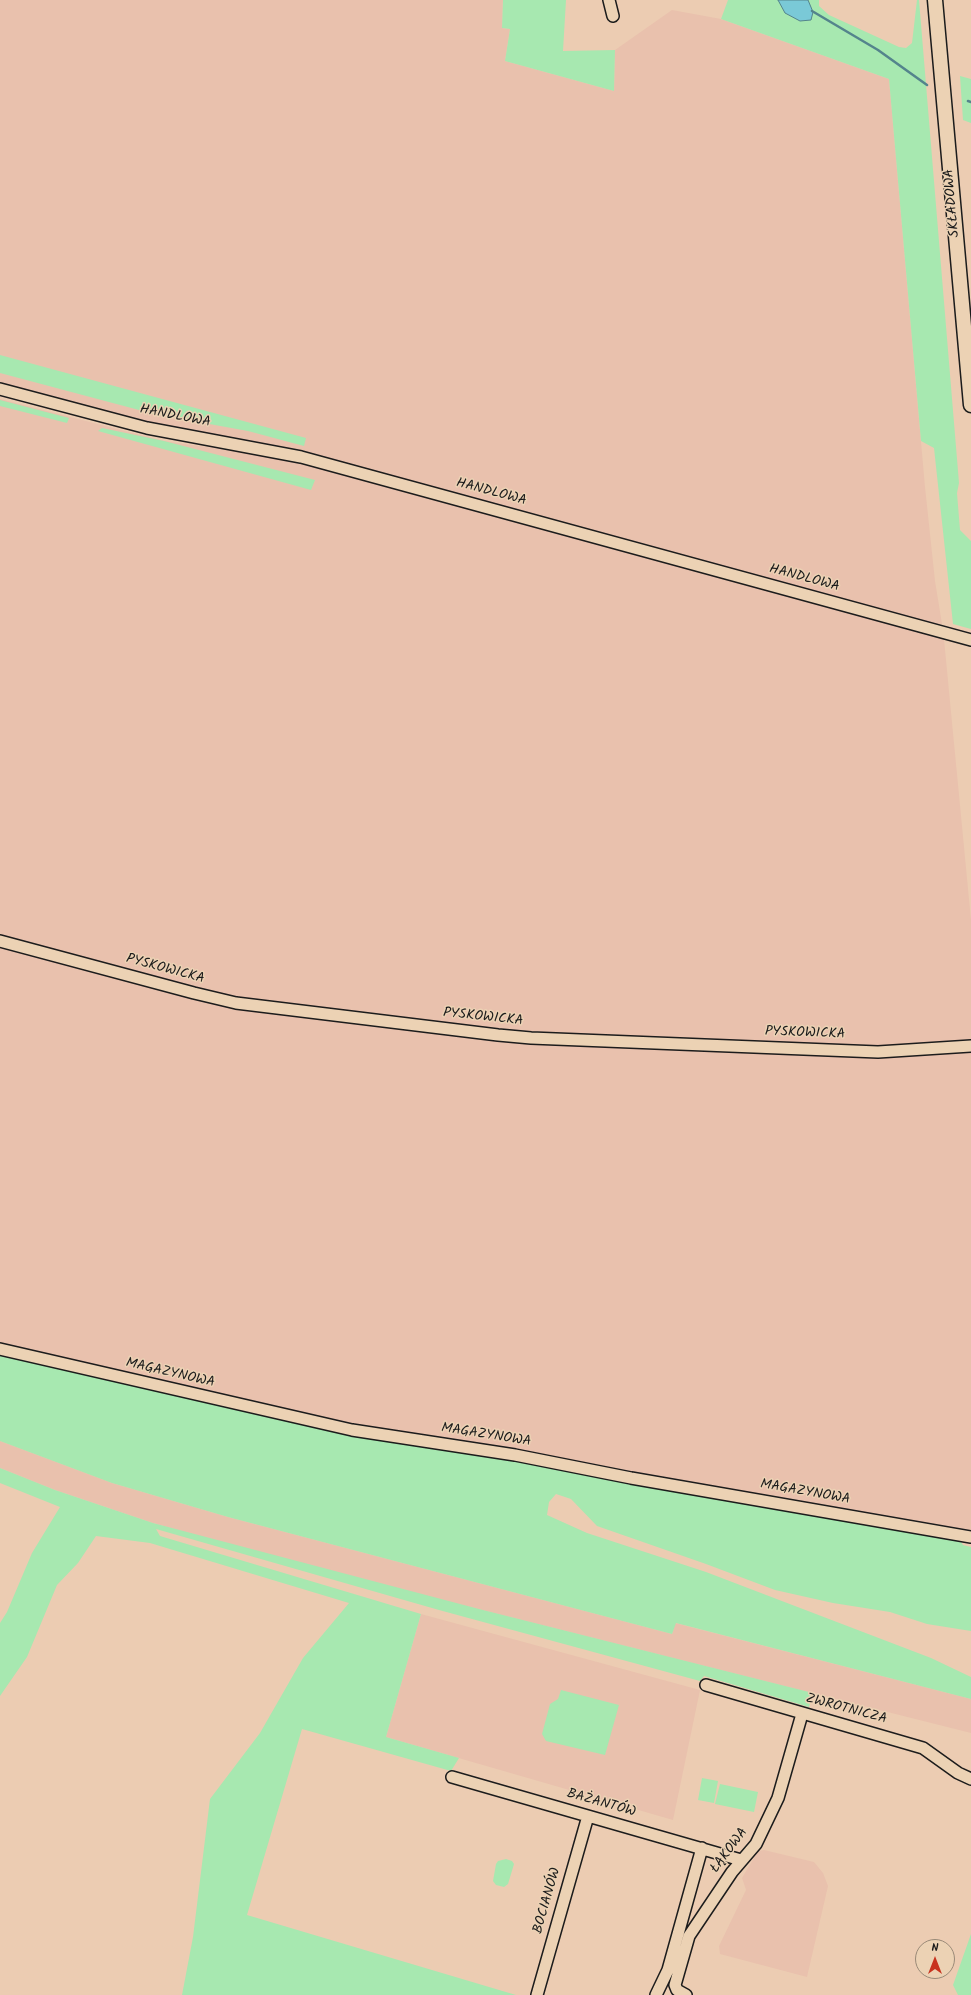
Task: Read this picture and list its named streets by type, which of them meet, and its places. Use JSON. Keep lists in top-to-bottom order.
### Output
{
  "streets": {
    "main road": ["SKŁADOWA"],
    "street": [
      "HANDLOWA",
      "PYSKOWICKA",
      "MAGAZYNOWA",
      "ZWROTNICZA",
      "BAŻANTÓW",
      "ŁĄKOWA",
      "BOCIANÓW"
    ]
  },
  "crossings": [
    ["ZWROTNICZA", "ŁĄKOWA"],
    ["BAŻANTÓW", "ŁĄKOWA"],
    ["BAŻANTÓW", "BOCIANÓW"]
  ],
  "north": "top"
}
